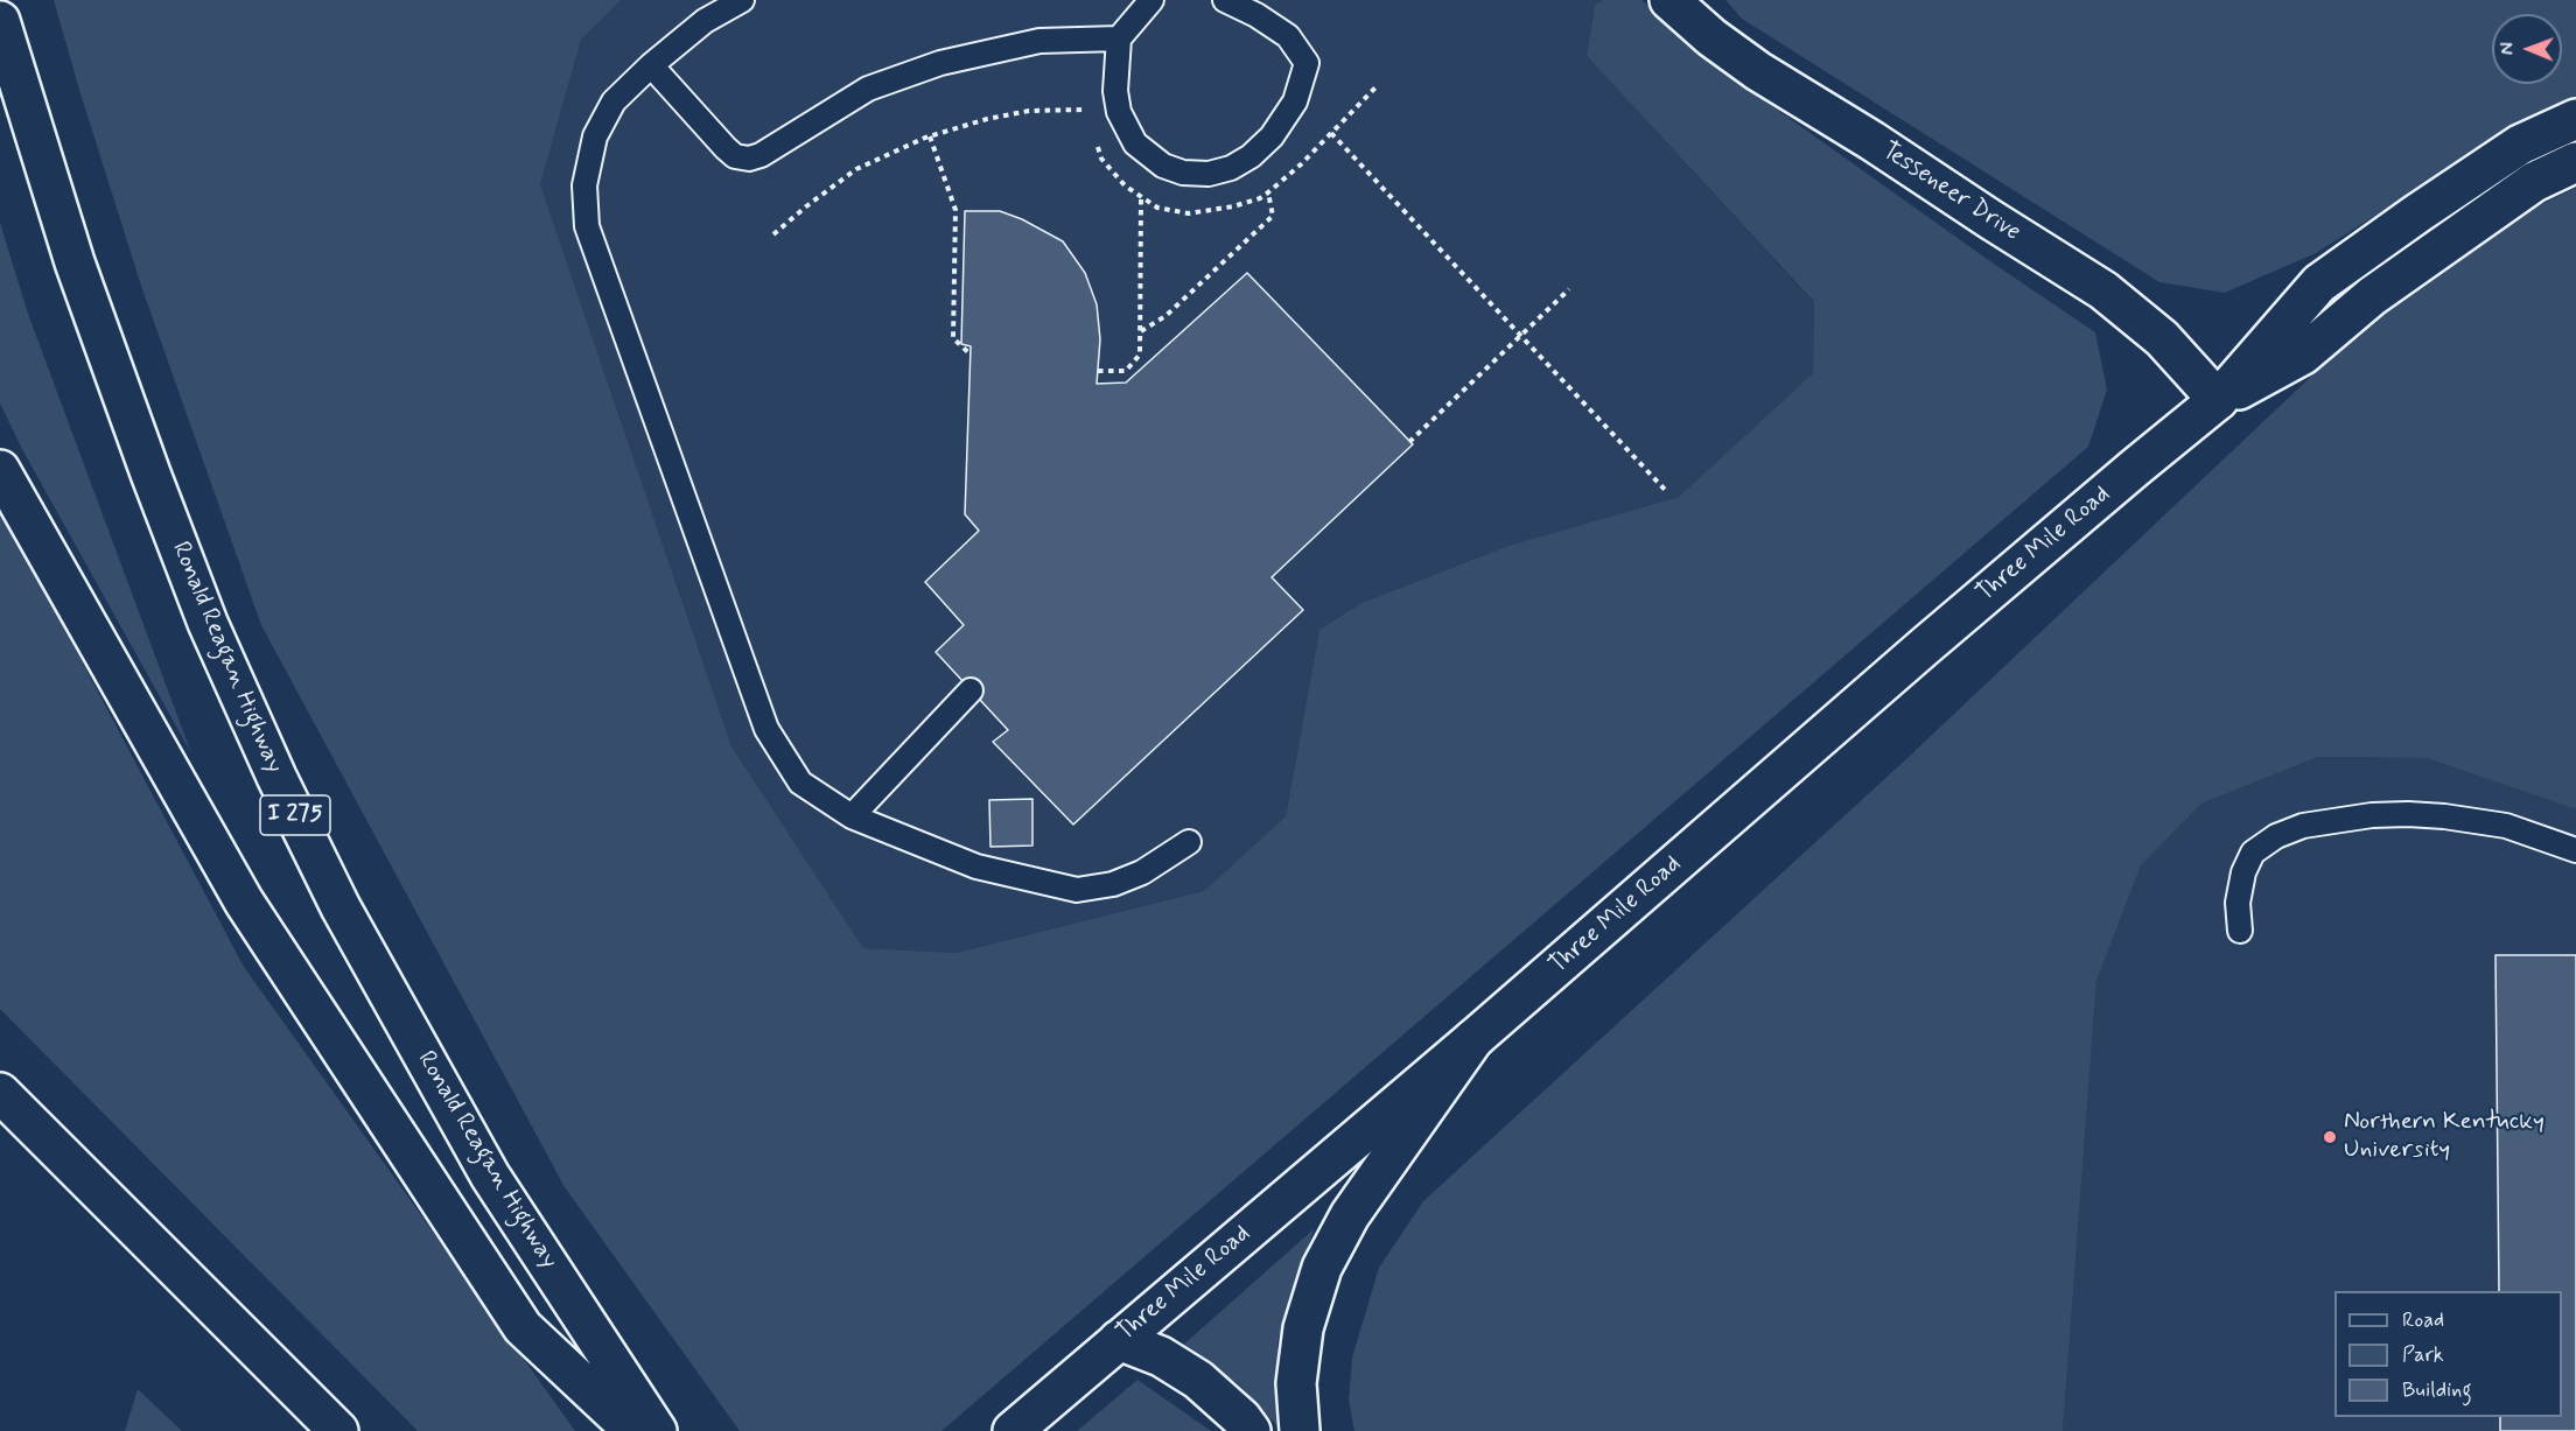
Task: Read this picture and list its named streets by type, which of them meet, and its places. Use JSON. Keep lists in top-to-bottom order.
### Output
{
  "streets": {
    "main road": [
      "Tesseneer Drive",
      "Three Mile Road",
      "Ronald Reagan Highway",
      "I 275"
    ]
  },
  "crossings": [
    ["Tesseneer Drive", "Three Mile Road"]
  ],
  "places": ["Northern Kentucky University"],
  "legend": ["Road", "Park", "Building"],
  "north": "left"
}
